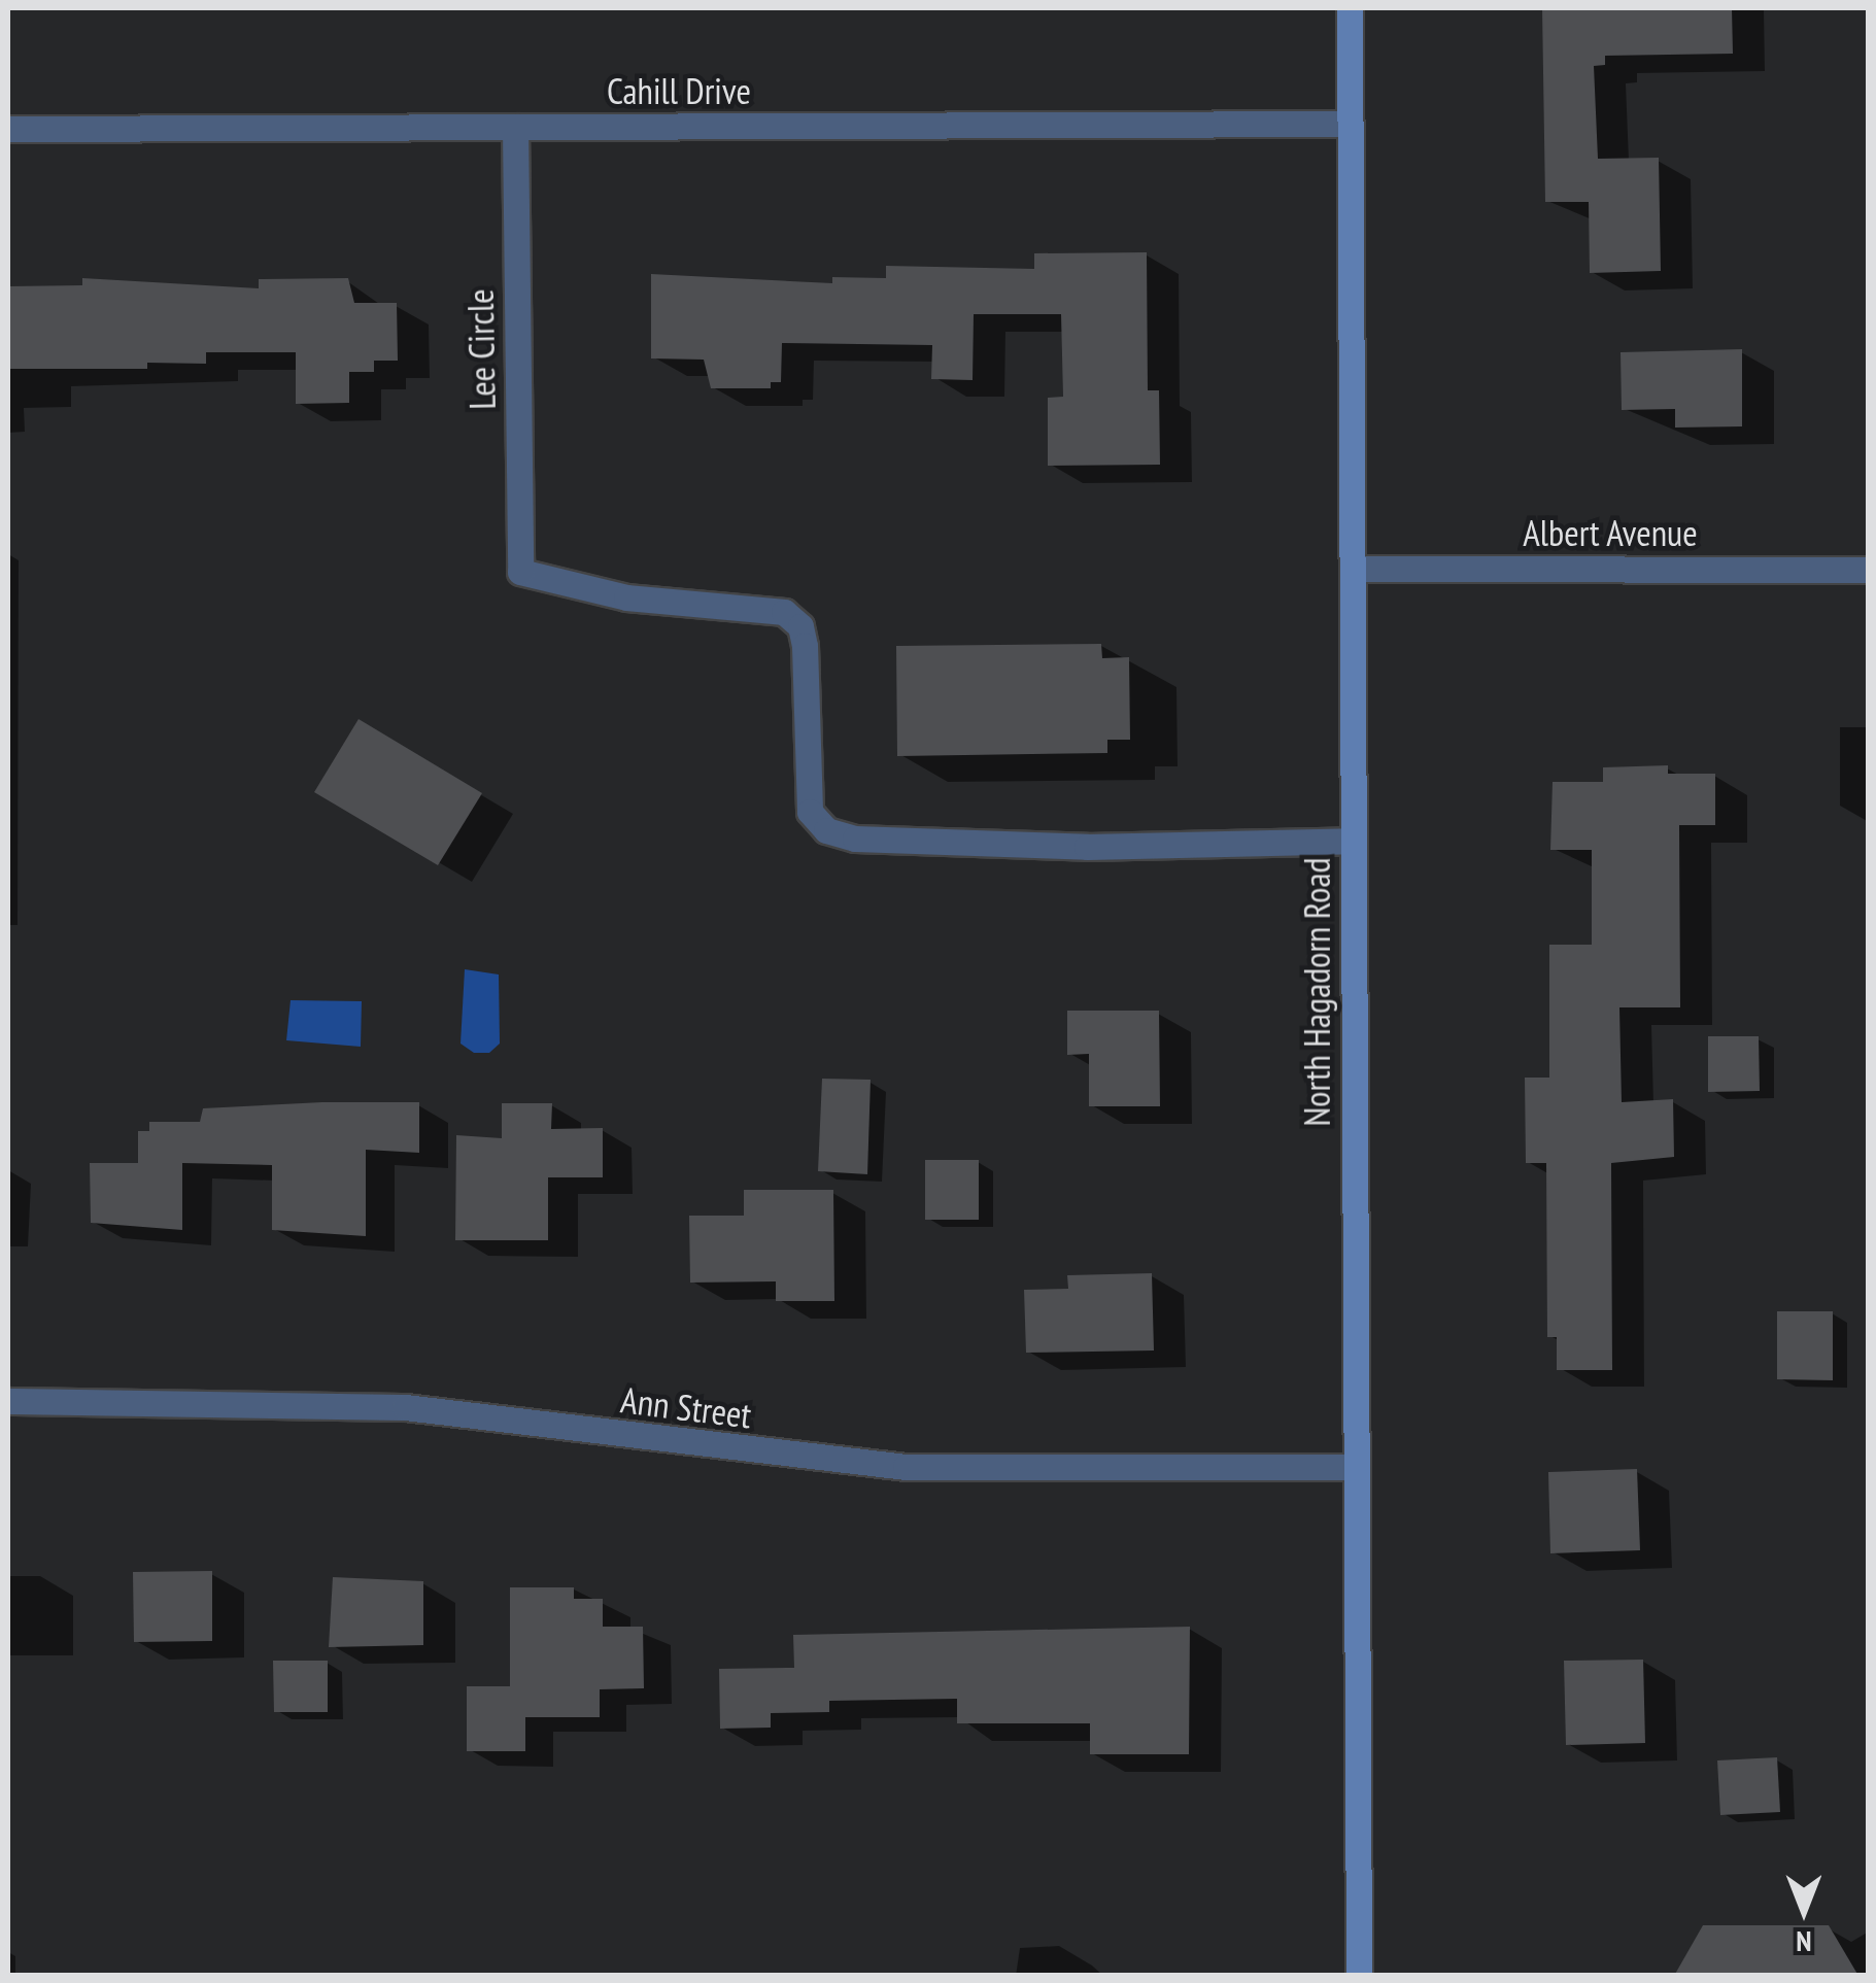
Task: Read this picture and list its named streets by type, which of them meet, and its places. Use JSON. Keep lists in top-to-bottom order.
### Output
{
  "streets": {
    "street": [
      "Cahill Drive",
      "Lee Circle",
      "Albert Avenue",
      "North Hagadorn Road",
      "Ann Street"
    ]
  },
  "crossings": [
    ["Cahill Drive", "Lee Circle"],
    ["Cahill Drive", "North Hagadorn Road"],
    ["Lee Circle", "North Hagadorn Road"],
    ["Albert Avenue", "North Hagadorn Road"],
    ["North Hagadorn Road", "Ann Street"]
  ],
  "north": "bottom"
}
